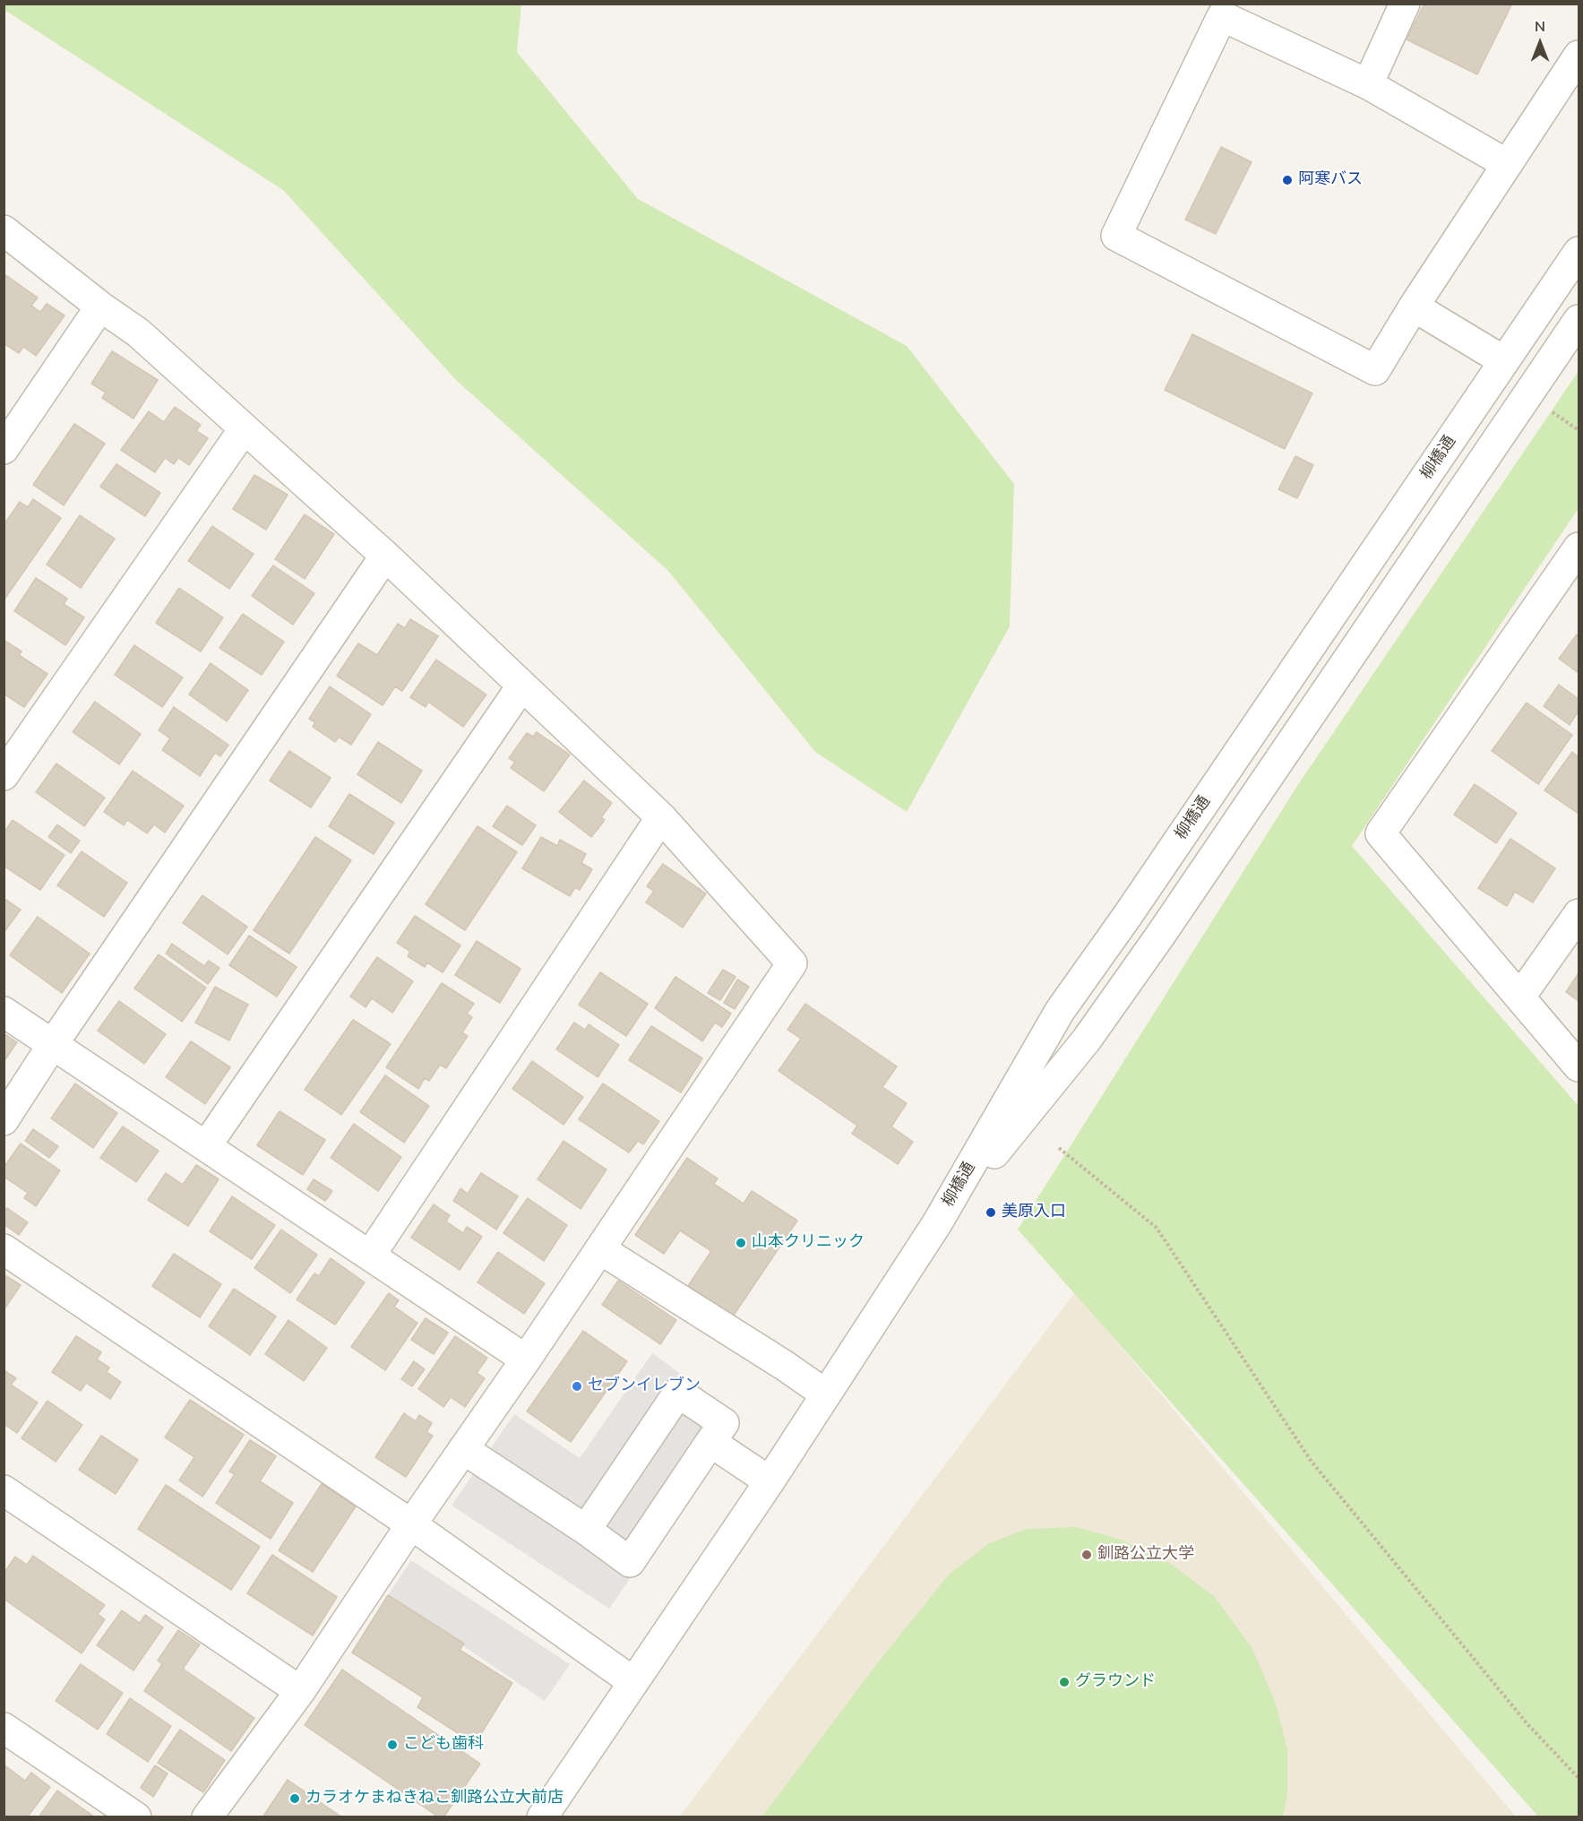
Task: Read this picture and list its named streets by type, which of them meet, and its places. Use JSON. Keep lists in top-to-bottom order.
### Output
{
  "streets": {
    "street": ["柳橋通"]
  },
  "places": [
    "阿寒バス",
    "美原入口",
    "山本クリニック",
    "セブンイレブン",
    "釧路公立大学",
    "グラウンド",
    "こども歯科",
    "カラオケまねきねこ釧路公立大前店"
  ],
  "north": "top"
}
